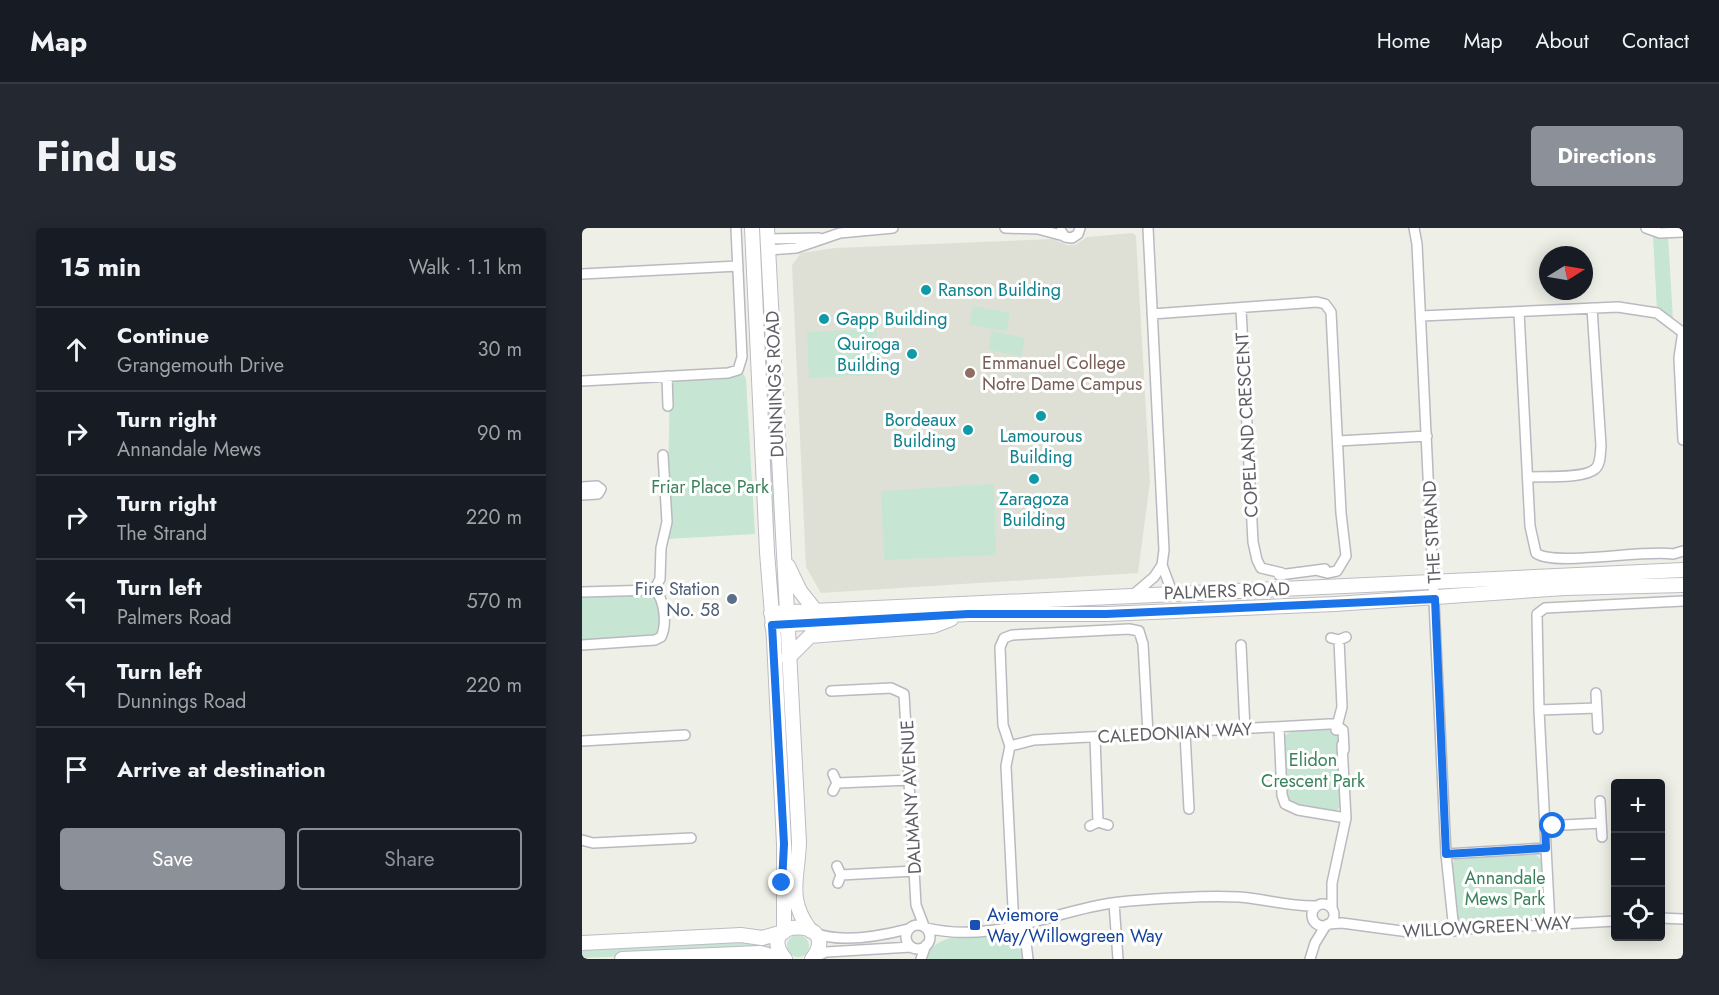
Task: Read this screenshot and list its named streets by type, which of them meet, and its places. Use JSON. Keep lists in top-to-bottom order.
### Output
{
  "streets": {
    "main road": ["DUNNINGS ROAD", "PALMERS ROAD"],
    "street": [
      "COPELAND CRESCENT",
      "THE STRAND",
      "CALEDONIAN WAY",
      "DALMANY AVENUE",
      "WILLOWGREEN WAY"
    ]
  },
  "crossings": [
    ["DUNNINGS ROAD", "PALMERS ROAD"],
    ["THE STRAND", "PALMERS ROAD"],
    ["THE STRAND", "WILLOWGREEN WAY"]
  ],
  "parks": ["Friar Place Park", "Elidon Crescent Park", "Annandale Mews Park"],
  "places": {
    "other": [
      "Ranson Building",
      "Gapp Building",
      "Quiroga Building",
      "Emmanuel College Notre Dame Campus",
      "Lamourous Building",
      "Bordeaux Building",
      "Zaragoza Building",
      "Fire Station No. 58"
    ],
    "transit": ["Aviemore Way/Willowgreen Way"]
  },
  "north": "right",
  "page": {
    "header": "Map",
    "nav": [
      "Home",
      "Map",
      "About",
      "Contact"
    ],
    "title": "Find us",
    "buttons": [
      "Directions",
      ["Save", "Share"]
    ],
    "heading": ["15 min", "Walk · 1.1 km"],
    "list": [
      ["Continue", "Grangemouth Drive", "30 m"],
      ["Turn right", "Annandale Mews", "90 m"],
      ["Turn right", "The Strand", "220 m"],
      ["Turn left", "Palmers Road", "570 m"],
      ["Turn left", "Dunnings Road", "220 m"],
      "Arrive at destination"
    ],
    "map_buttons": ["+", "−"]
  }
}
